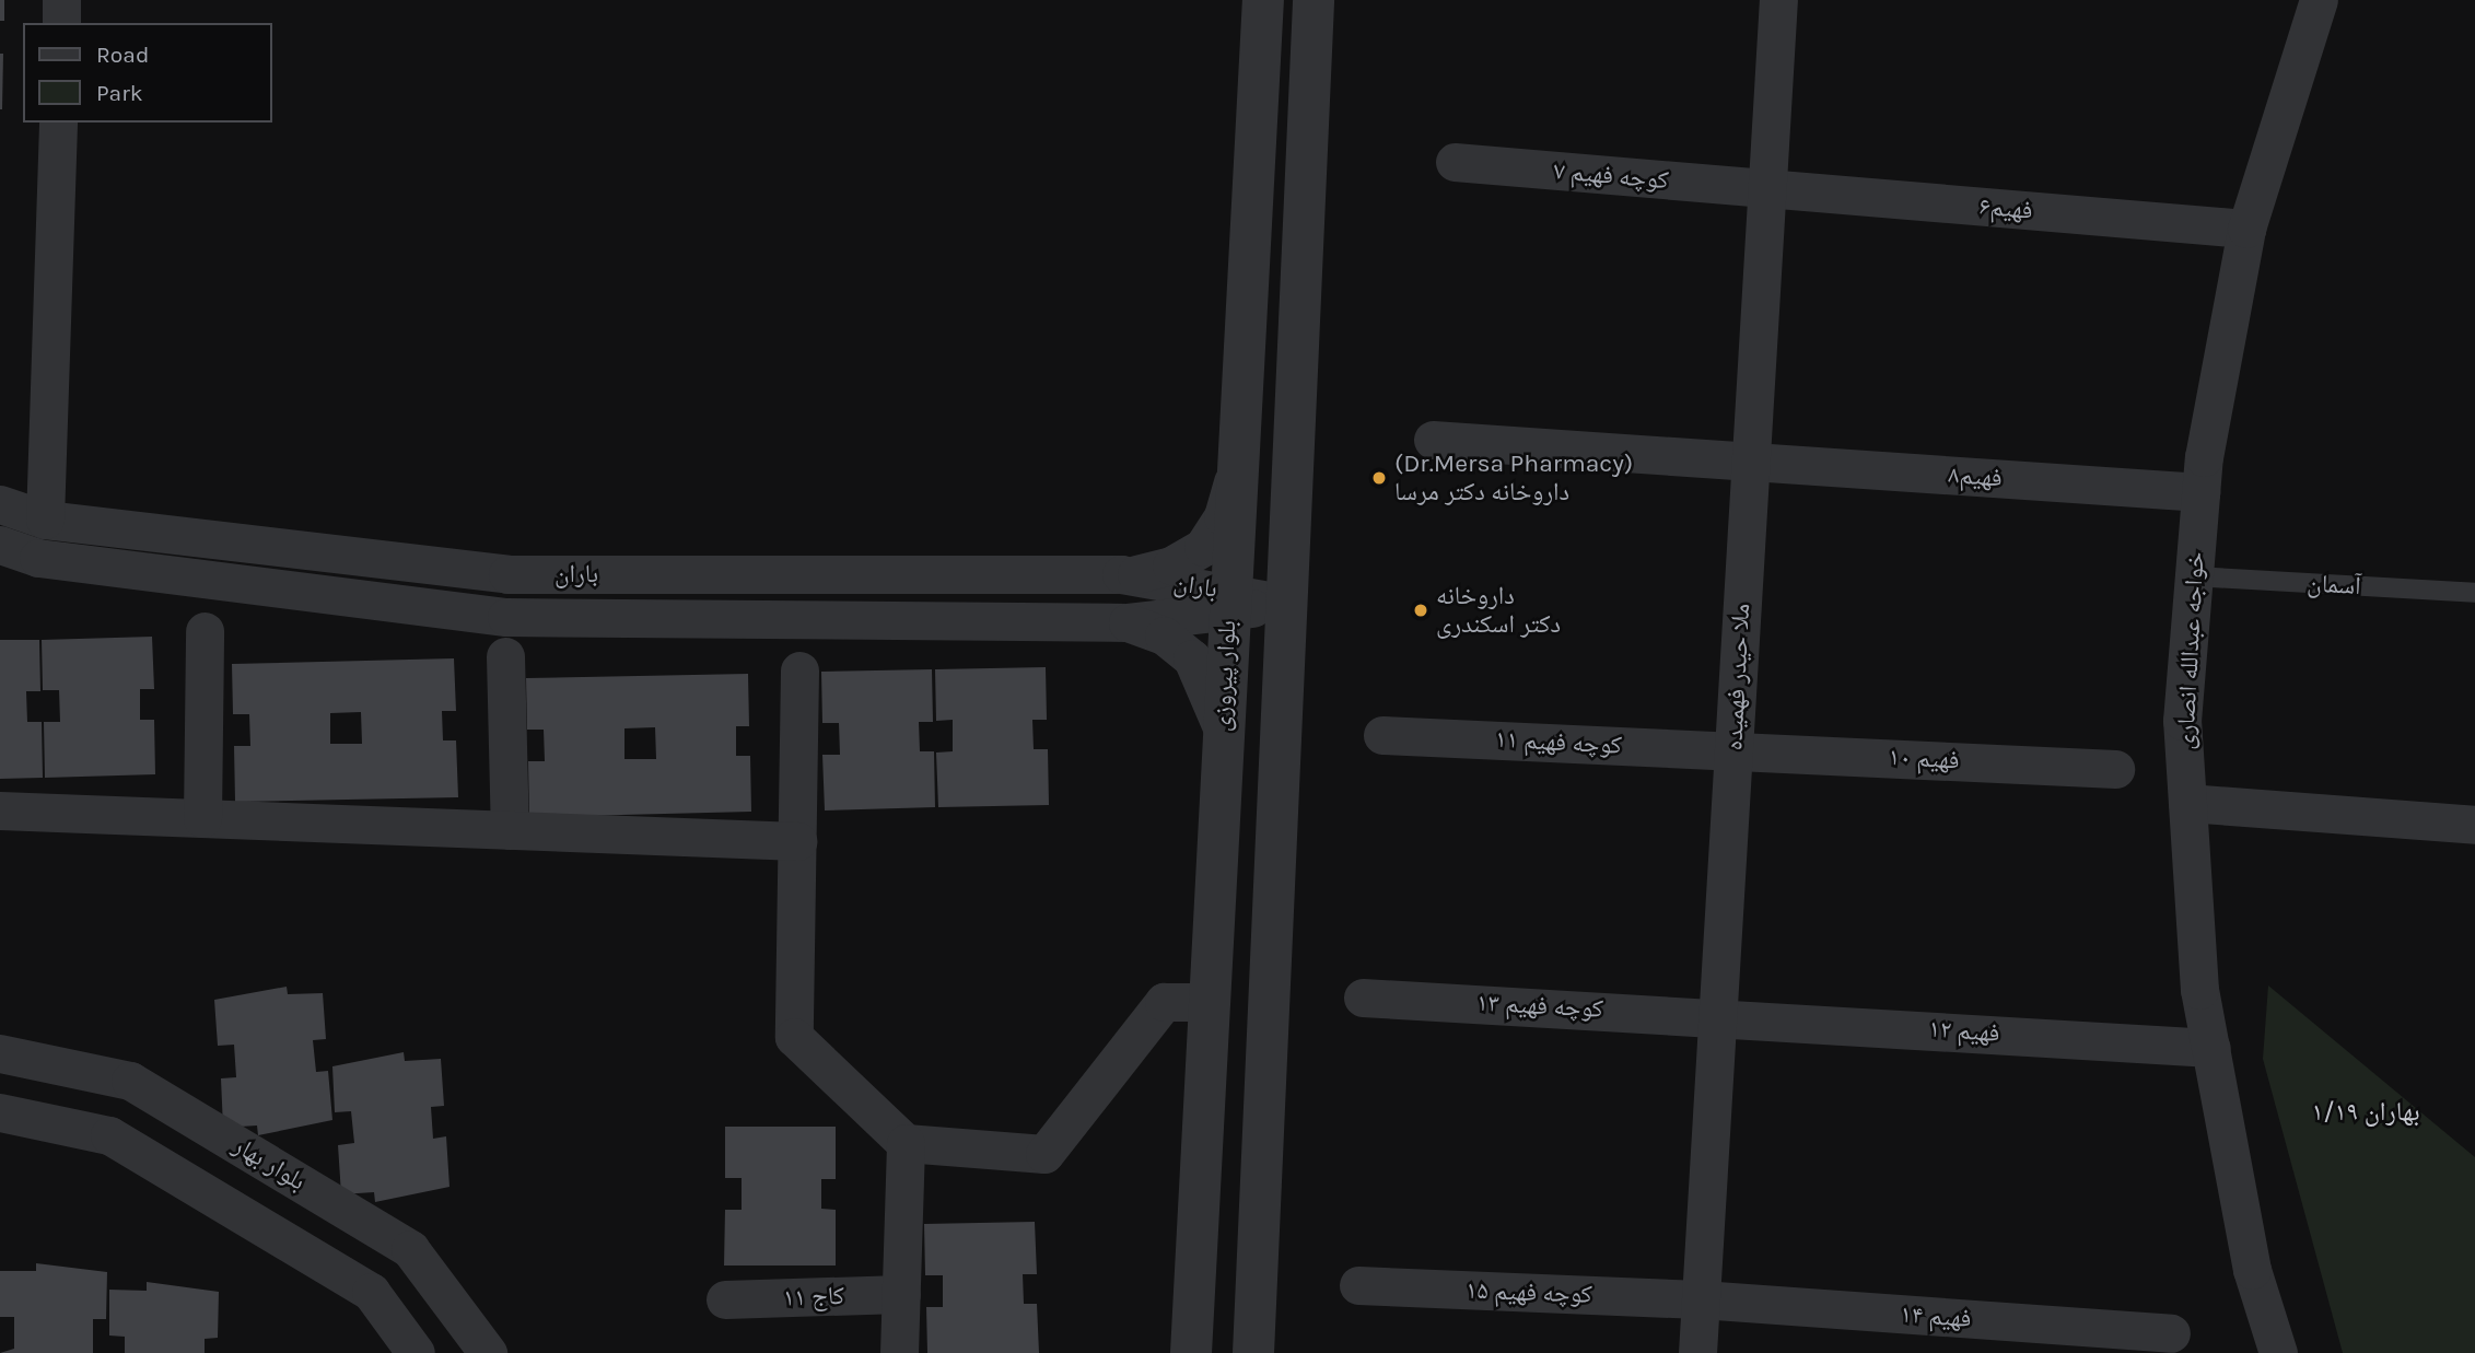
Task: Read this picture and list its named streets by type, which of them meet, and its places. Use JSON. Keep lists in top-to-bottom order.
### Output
{
  "streets": {
    "street": [
      "کوچه فهیم ۷",
      "فهیم۶",
      "فهیم۸",
      "باران",
      "خواجه عبدالله انصاری",
      "بلوار پیروزی",
      "ملا حیدر فهمیده",
      "کوچه فهیم ۱۱",
      "فهیم ۱۰",
      "کوچه فهیم ۱۳",
      "فهیم ۱۲",
      "بلوار بهار",
      "کوچه فهیم ۱۵",
      "کاج ۱۱",
      "فهیم ۱۴"
    ],
    "lane": ["آسمان"]
  },
  "crossings": [
    ["کوچه فهیم ۷", "فهیم۶"],
    ["کوچه فهیم ۷", "ملا حیدر فهمیده"],
    ["فهیم۶", "خواجه عبدالله انصاری"],
    ["فهیم۶", "ملا حیدر فهمیده"],
    ["فهیم۸", "خواجه عبدالله انصاری"],
    ["فهیم۸", "ملا حیدر فهمیده"],
    ["باران", "بلوار پیروزی"],
    ["آسمان", "خواجه عبدالله انصاری"],
    ["خواجه عبدالله انصاری", "فهیم ۱۲"],
    ["ملا حیدر فهمیده", "کوچه فهیم ۱۱"],
    ["ملا حیدر فهمیده", "فهیم ۱۰"],
    ["ملا حیدر فهمیده", "کوچه فهیم ۱۳"],
    ["ملا حیدر فهمیده", "فهیم ۱۲"],
    ["ملا حیدر فهمیده", "کوچه فهیم ۱۵"],
    ["ملا حیدر فهمیده", "فهیم ۱۴"],
    ["کوچه فهیم ۱۱", "فهیم ۱۰"],
    ["کوچه فهیم ۱۳", "فهیم ۱۲"],
    ["کوچه فهیم ۱۵", "فهیم ۱۴"]
  ],
  "districts": ["۱/۱۹ بهاران"],
  "places": ["(Dr.Mersa Pharmacy) داروخانه دکتر مرسا", "داروخانه دکتر اسکندری"],
  "legend": ["Road", "Park"]
}
